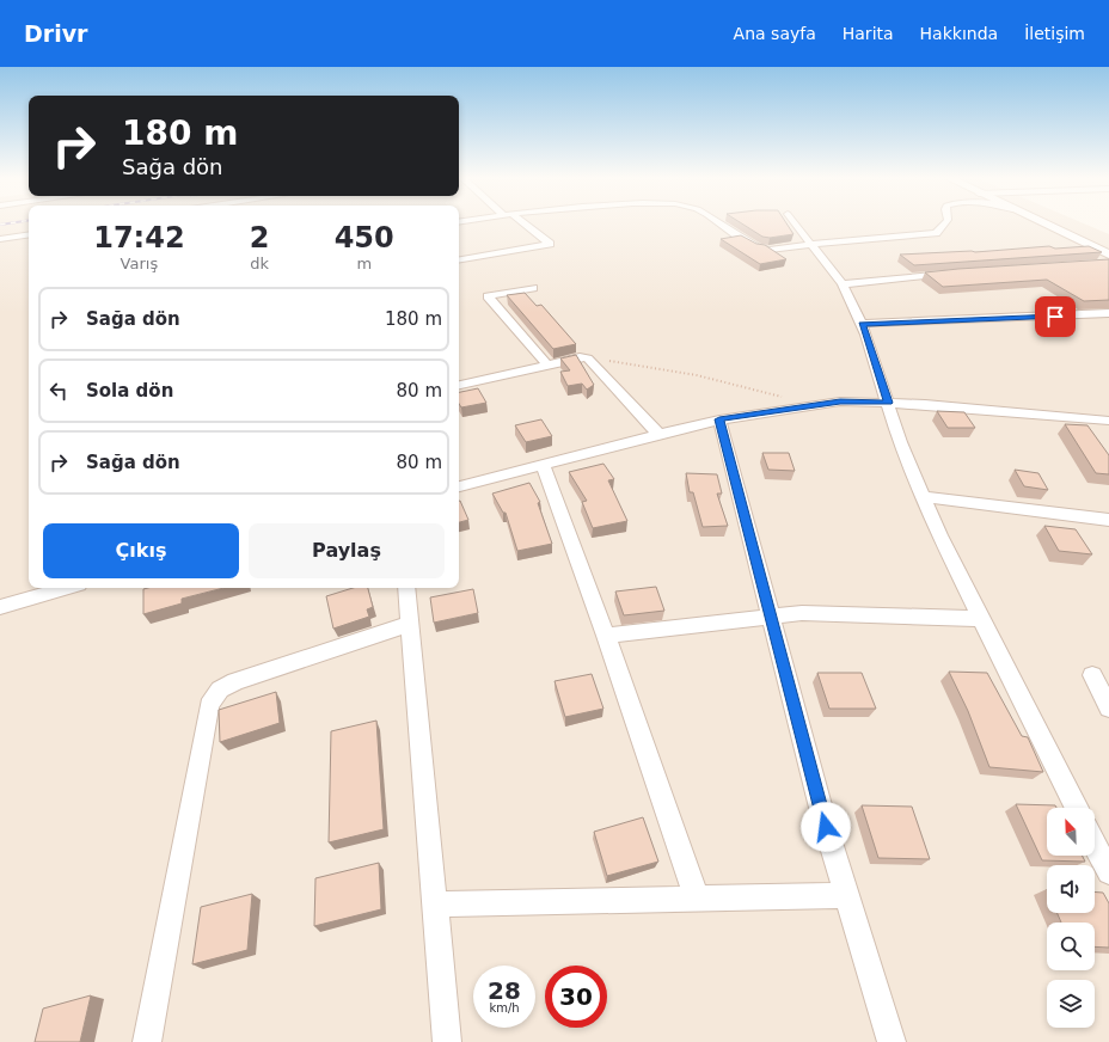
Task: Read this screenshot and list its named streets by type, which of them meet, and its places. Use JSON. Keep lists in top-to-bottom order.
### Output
{
  "north": "top left",
  "page": {
    "header": "Drivr",
    "nav": [
      "Ana sayfa",
      "Harita",
      "Hakkında",
      "İletişim"
    ],
    "turn": ["180 m", "Sağa dön"],
    "eta": [
      "17:42",
      "Varış",
      "2",
      "dk",
      "450",
      "m"
    ],
    "list": [
      {
        "name": "Sağa dön",
        "value": "180 m"
      },
      {
        "name": "Sola dön",
        "value": "80 m"
      },
      {
        "name": "Sağa dön",
        "value": "80 m"
      }
    ],
    "buttons": ["Çıkış", "Paylaş"],
    "speed": "28 km/h",
    "limit": "30"
  }
}
